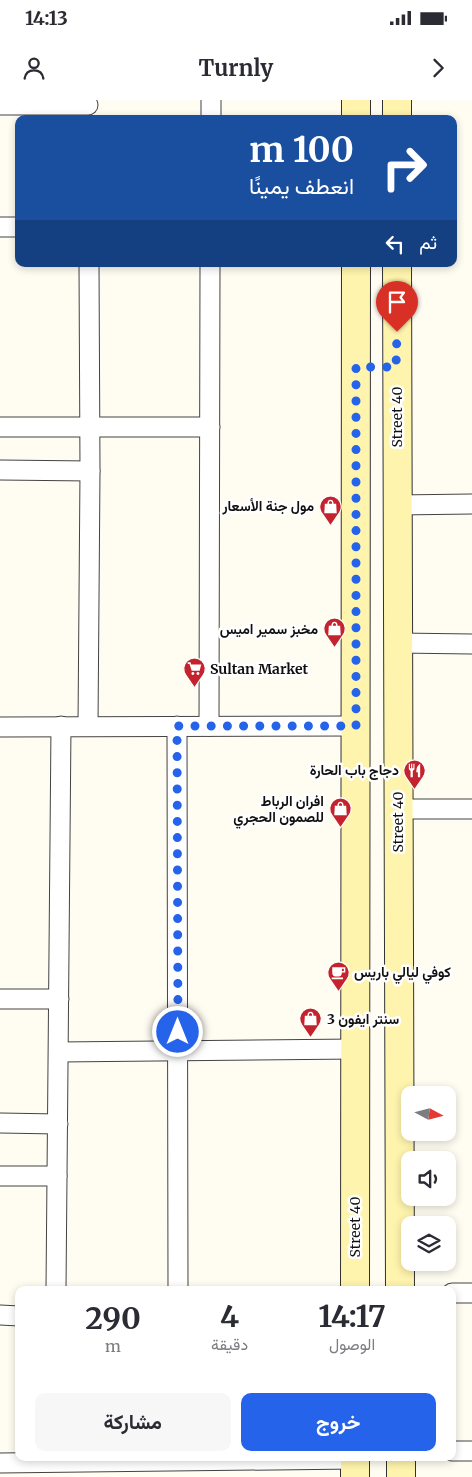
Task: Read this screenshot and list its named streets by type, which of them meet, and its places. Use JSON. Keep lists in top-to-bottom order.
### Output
{
  "streets": {
    "main road": ["Street 40"]
  },
  "places": {
    "shop": [
      "مول جنة الأسعار",
      "مخبز سمير اميس",
      "افران الرباط للصمون الحجري",
      "سنتر ايفون 3"
    ],
    "supermarket": ["Sultan Market"],
    "restaurant": ["دجاج باب الحارة"],
    "cafe": ["كوفي ليالي باريس"]
  },
  "north": "right",
  "page": {
    "status": "14:13",
    "header": "Turnly",
    "turn": ["100 m", "انعطف يمينًا"],
    "then": "ثم",
    "eta": [
      "14:17",
      "الوصول",
      "4",
      "دقيقة",
      "290",
      "m"
    ],
    "buttons": ["خروج", "مشاركة"]
  }
}
